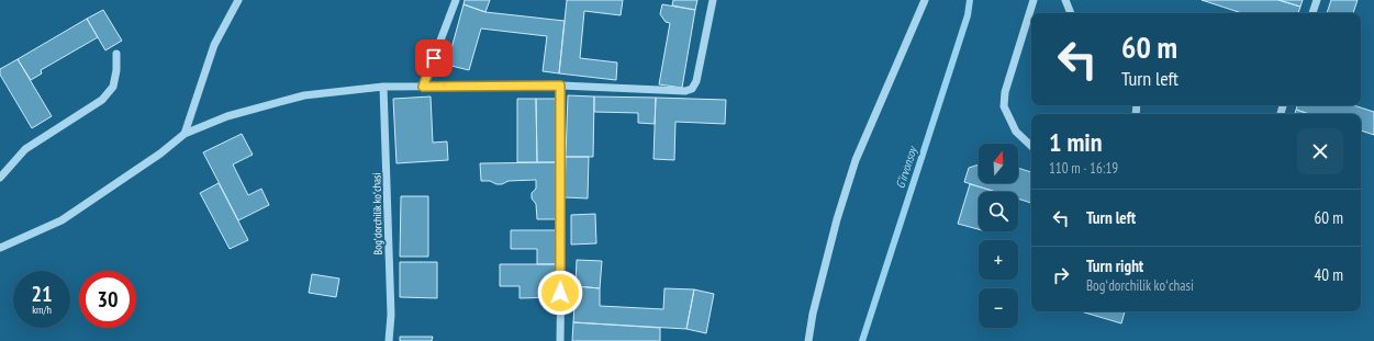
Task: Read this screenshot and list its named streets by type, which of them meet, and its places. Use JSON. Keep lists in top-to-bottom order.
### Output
{
  "streets": {
    "street": ["Bogʻdorchilik koʻchasi"]
  },
  "water": ["G‘irvonsoy"],
  "north": "top",
  "page": {
    "turn": ["60 m", "Turn left"],
    "heading": ["1 min", "110 m · 16:19"],
    "map_buttons": ["+", "−"],
    "list": [
      {
        "name": "Turn left",
        "value": "60 m"
      },
      {
        "name": "Turn right",
        "note": "Bogʻdorchilik koʻchasi",
        "value": "40 m"
      }
    ],
    "speed": "21 km/h",
    "limit": "30"
  }
}
